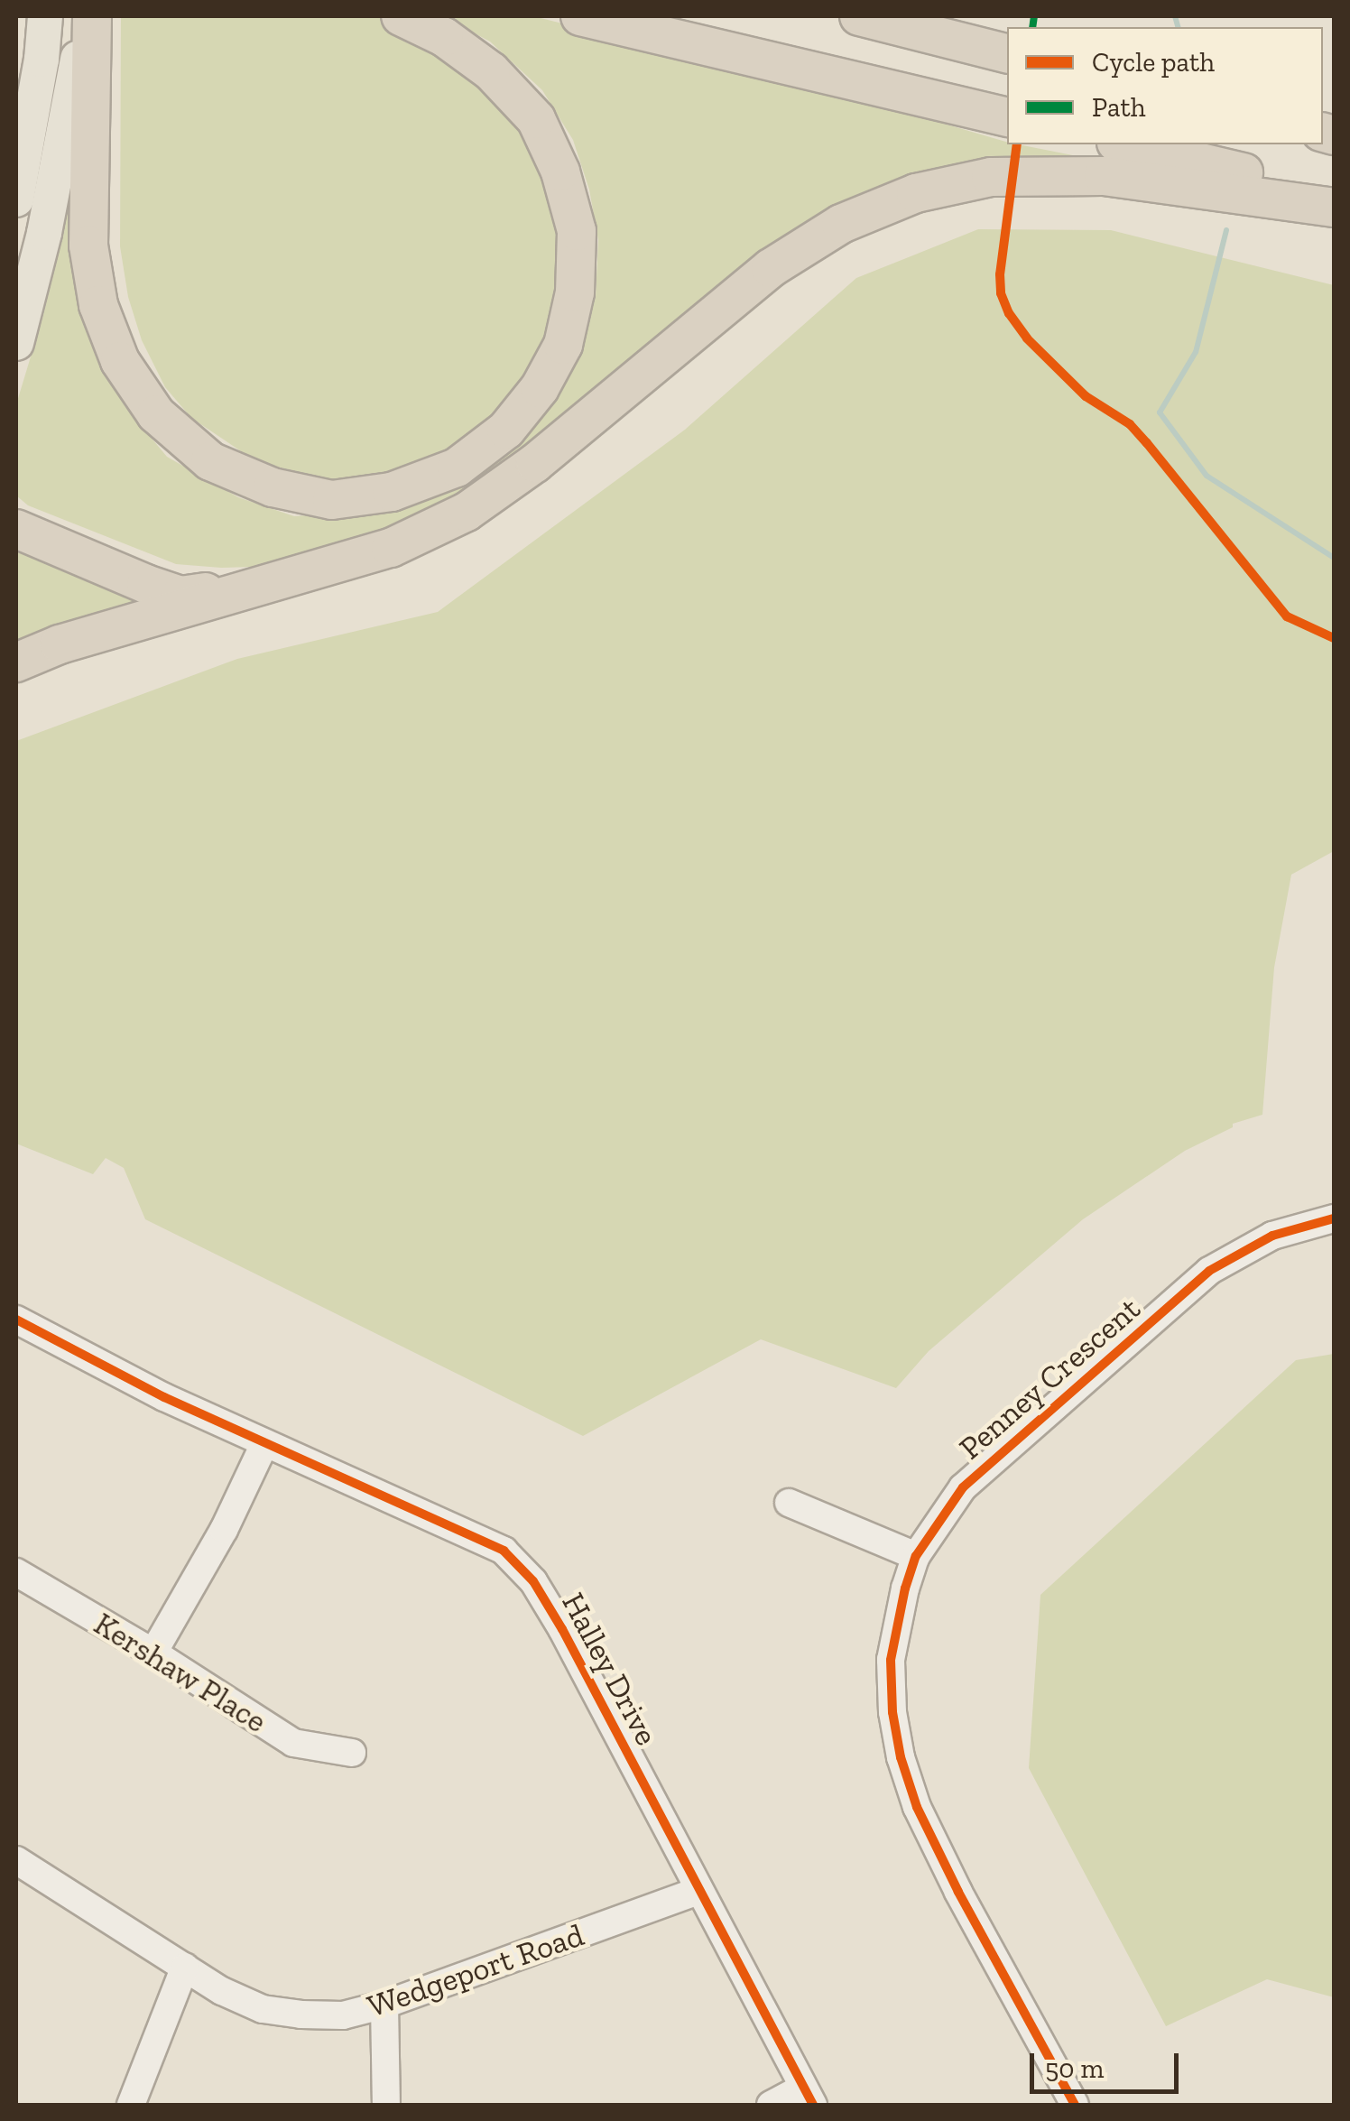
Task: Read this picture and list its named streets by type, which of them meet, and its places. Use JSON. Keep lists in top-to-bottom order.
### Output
{
  "streets": {
    "street": [
      "Penney Crescent",
      "Halley Drive",
      "Kershaw Place",
      "Wedgeport Road"
    ]
  },
  "crossings": [
    ["Halley Drive", "Wedgeport Road"]
  ],
  "legend": ["Cycle path", "Path"],
  "scale_bar": "50 m"
}
